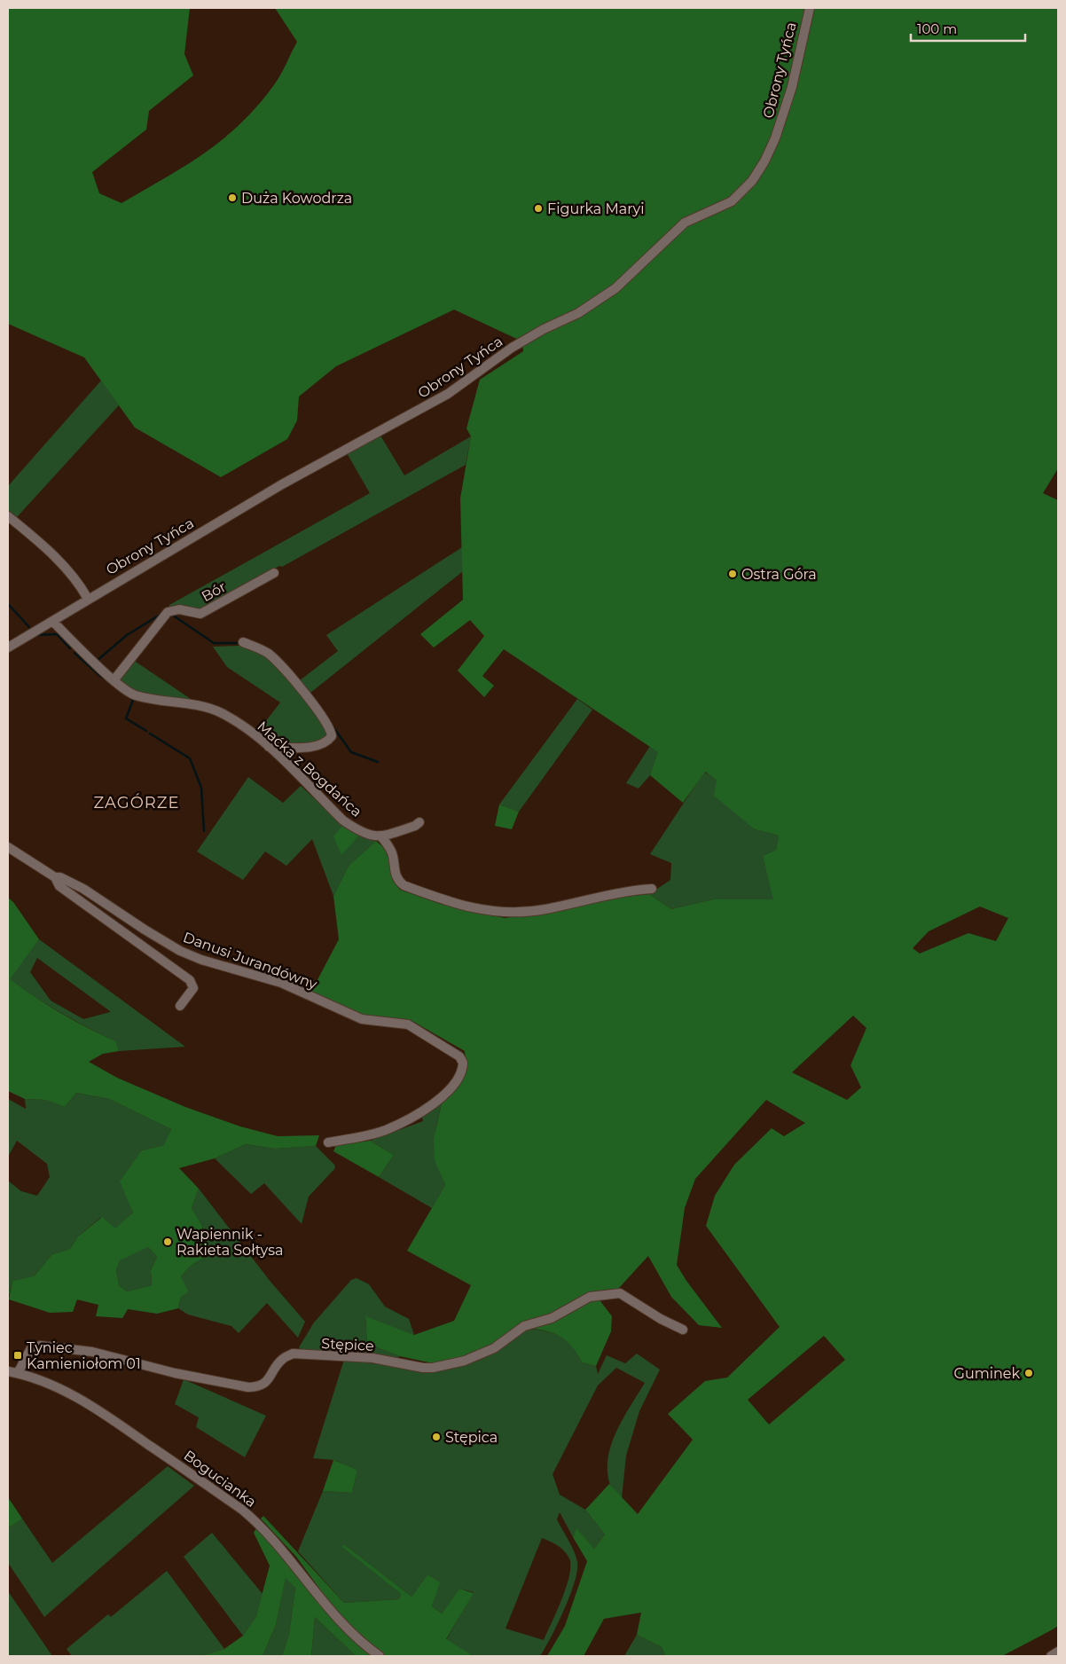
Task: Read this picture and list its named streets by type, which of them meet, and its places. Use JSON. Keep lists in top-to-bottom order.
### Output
{
  "streets": {
    "street": [
      "Obrony Tyńca",
      "Bór",
      "Maćka z Bogdańca",
      "Danusi Jurandówny",
      "Stępice",
      "Bogucianka"
    ]
  },
  "crossings": [
    ["Obrony Tyńca", "Maćka z Bogdańca"],
    ["Bór", "Maćka z Bogdańca"],
    ["Stępice", "Bogucianka"]
  ],
  "districts": ["ZAGÓRZE"],
  "places": {
    "other": [
      "Duża Kowodrza",
      "Figurka Maryi",
      "Ostra Góra",
      "Wapiennik - Rakieta Sołtysa",
      "Guminek",
      "Stępica"
    ],
    "transit": ["Tyniec Kamieniołom 01"]
  },
  "scale_bar": "100 m"
}
